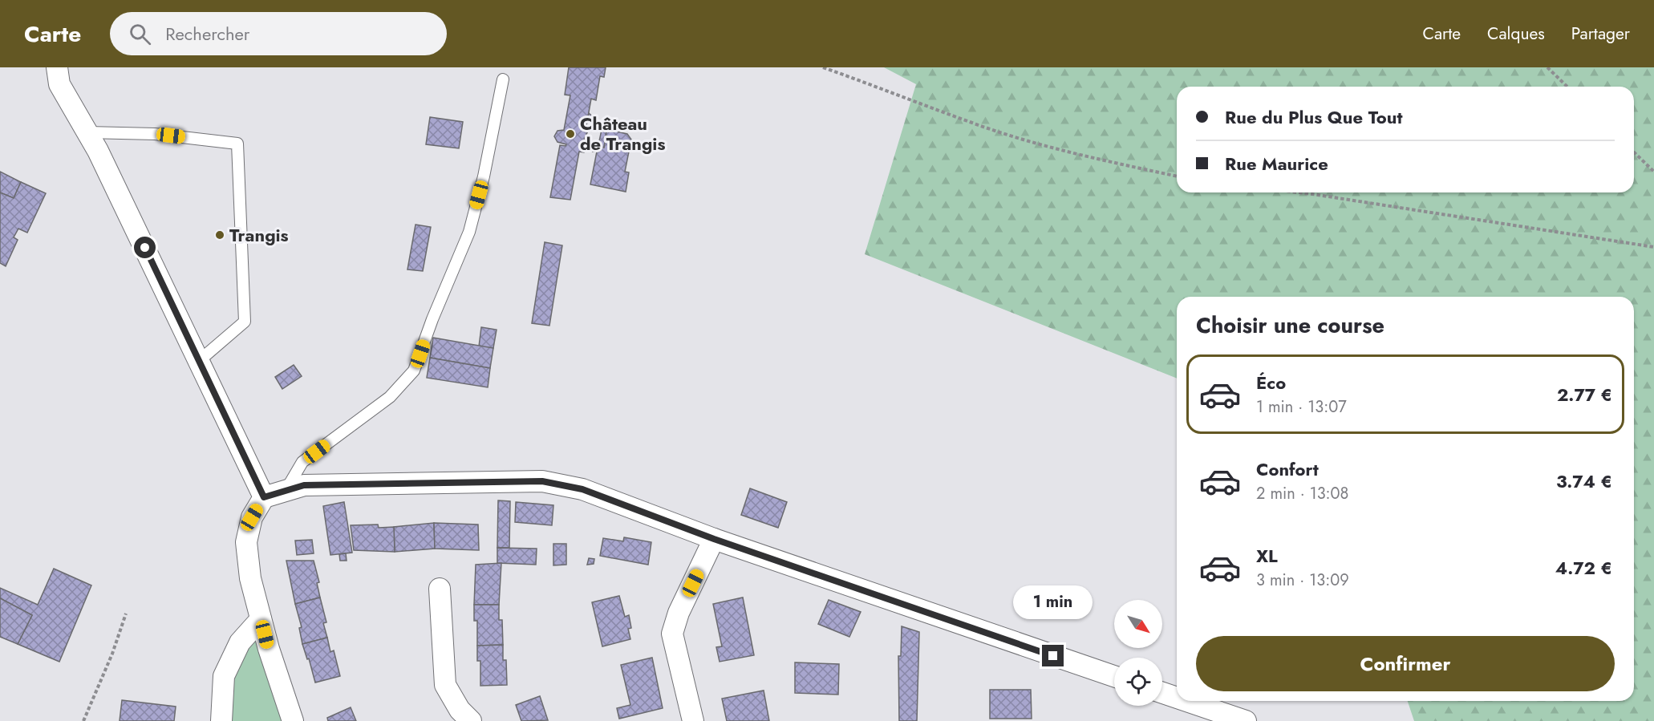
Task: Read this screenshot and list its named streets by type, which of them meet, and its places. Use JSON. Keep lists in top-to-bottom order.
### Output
{
  "places": ["Château de Trangis", "Trangis"],
  "north": "bottom right",
  "page": {
    "header": "Carte",
    "search": "Rechercher",
    "nav": ["Carte", "Calques", "Partager"],
    "banner": ["Rue du Plus Que Tout", "Rue Maurice"],
    "heading": "Choisir une course",
    "list": [
      {
        "name": "Éco",
        "note": "1 min · 13:07",
        "value": "2.77 €"
      },
      {
        "name": "Confort",
        "note": "2 min · 13:08",
        "value": "3.74 €"
      },
      {
        "name": "XL",
        "note": "3 min · 13:09",
        "value": "4.72 €"
      }
    ],
    "bubble": "1 min",
    "buttons": "Confirmer"
  }
}
